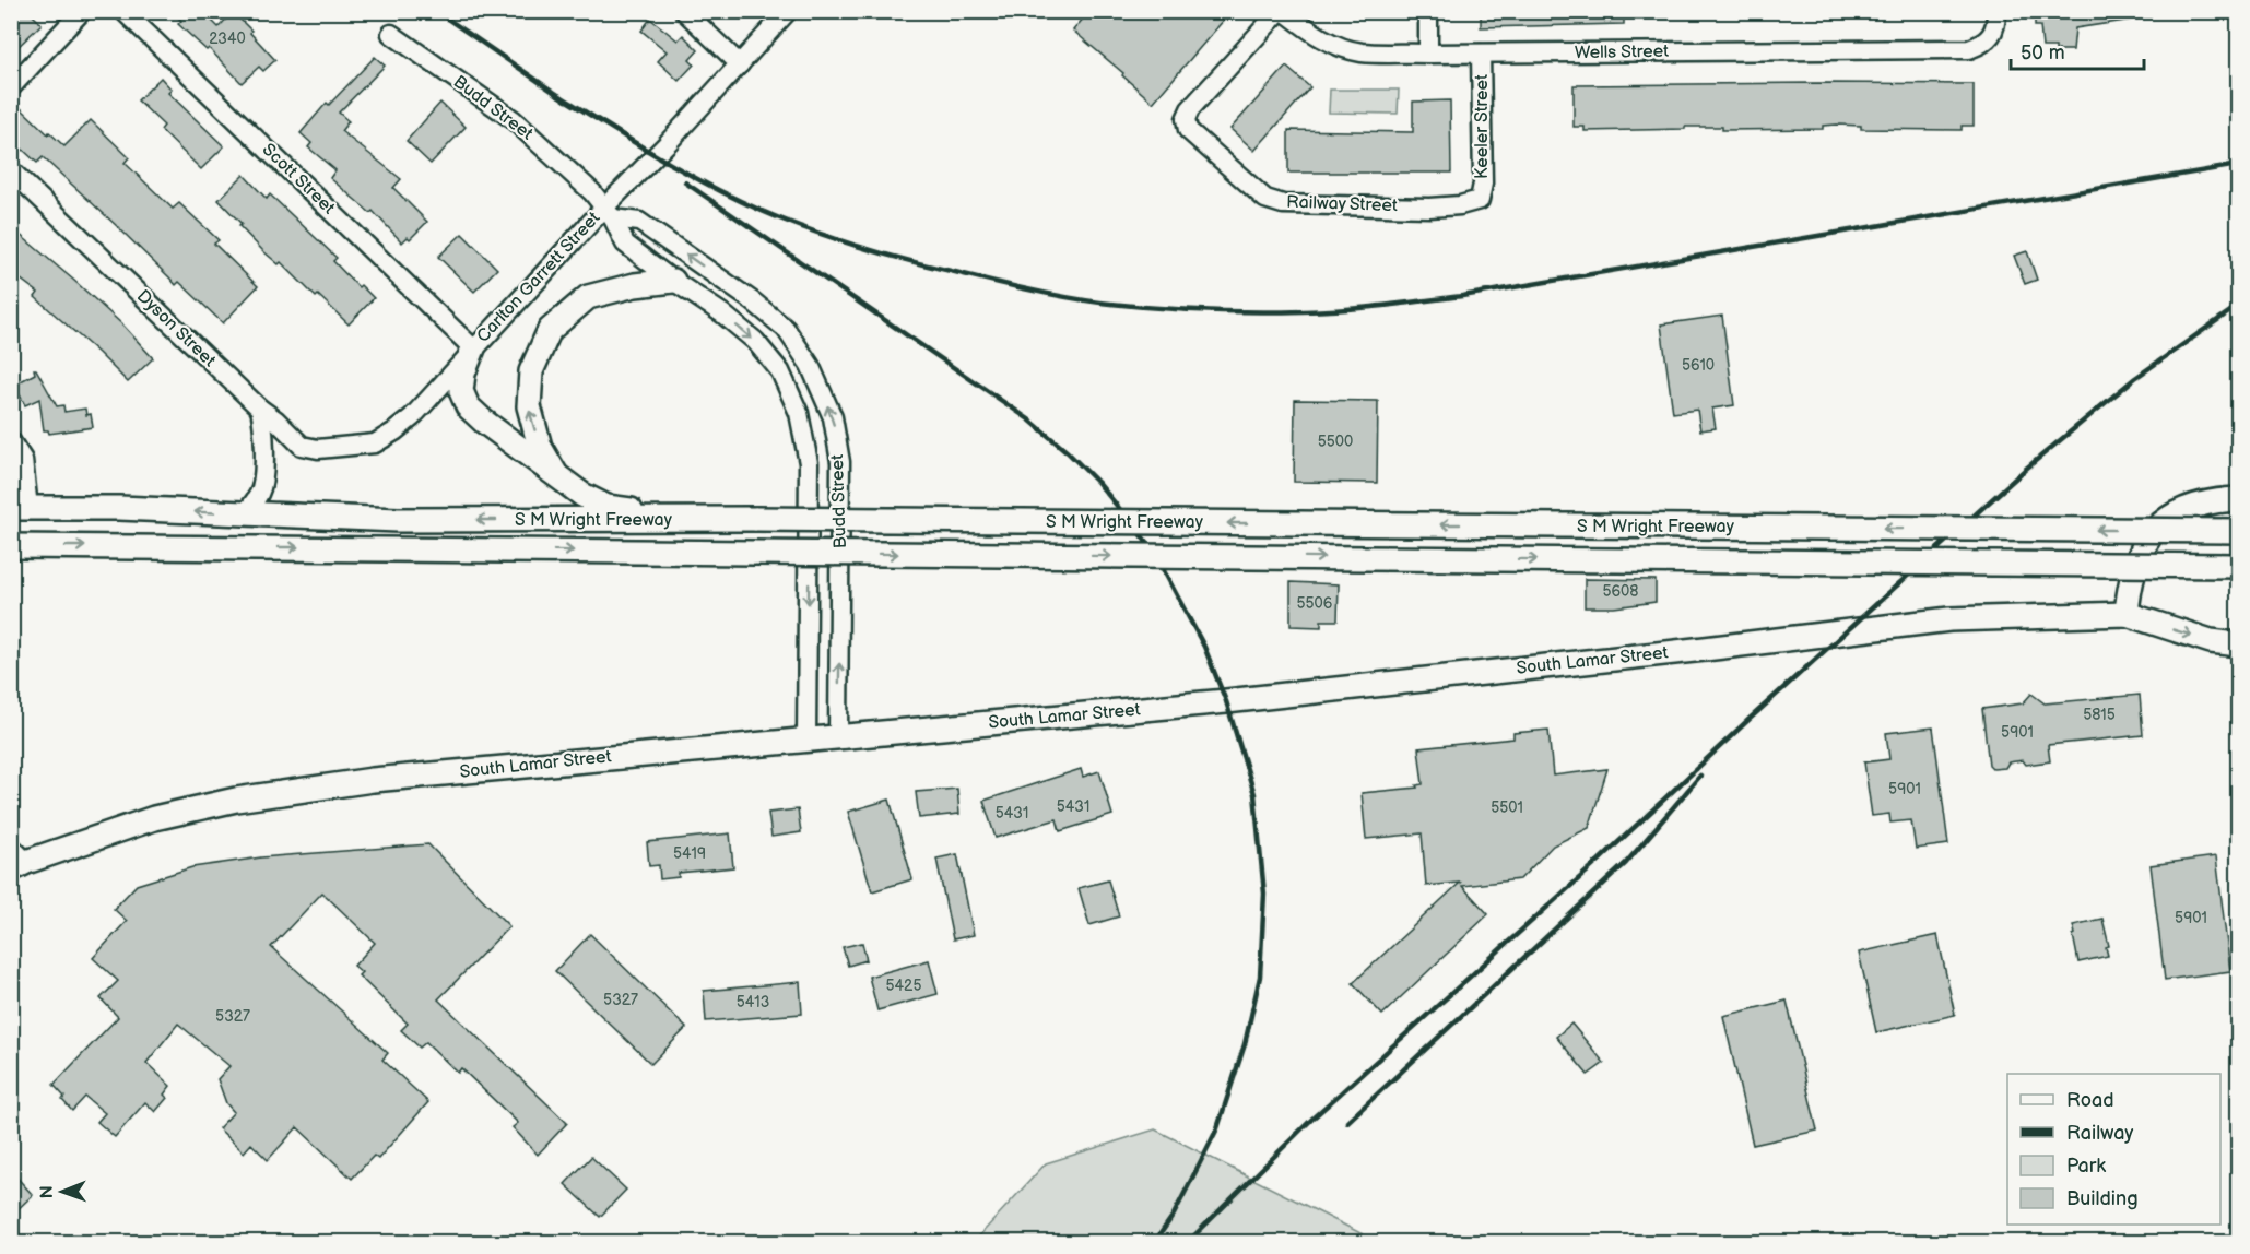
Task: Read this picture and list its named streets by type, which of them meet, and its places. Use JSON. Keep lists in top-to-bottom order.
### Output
{
  "streets": {
    "main road": ["S M Wright Freeway", "South Lamar Street"],
    "street": [
      "Wells Street",
      "Budd Street",
      "Keeler Street",
      "Scott Street",
      "Railway Street",
      "Carlton Garrett Street",
      "Dyson Street"
    ]
  },
  "crossings": [
    ["Wells Street", "Keeler Street"],
    ["Wells Street", "Railway Street"],
    ["Budd Street", "Carlton Garrett Street"],
    ["Budd Street", "South Lamar Street"],
    ["Keeler Street", "Railway Street"],
    ["Scott Street", "Carlton Garrett Street"],
    ["Carlton Garrett Street", "Dyson Street"]
  ],
  "house_numbers": [
    "2340",
    "5610",
    "5500",
    "5608",
    "5506",
    "5815",
    "5901",
    "5901",
    "5431",
    "5501",
    "5431",
    "5419",
    "5901",
    "5425",
    "5327",
    "5413",
    "5327"
  ],
  "legend": [
    "Road",
    "Railway",
    "Park",
    "Building"
  ],
  "scale_bar": "50 m",
  "north": "left"
}
